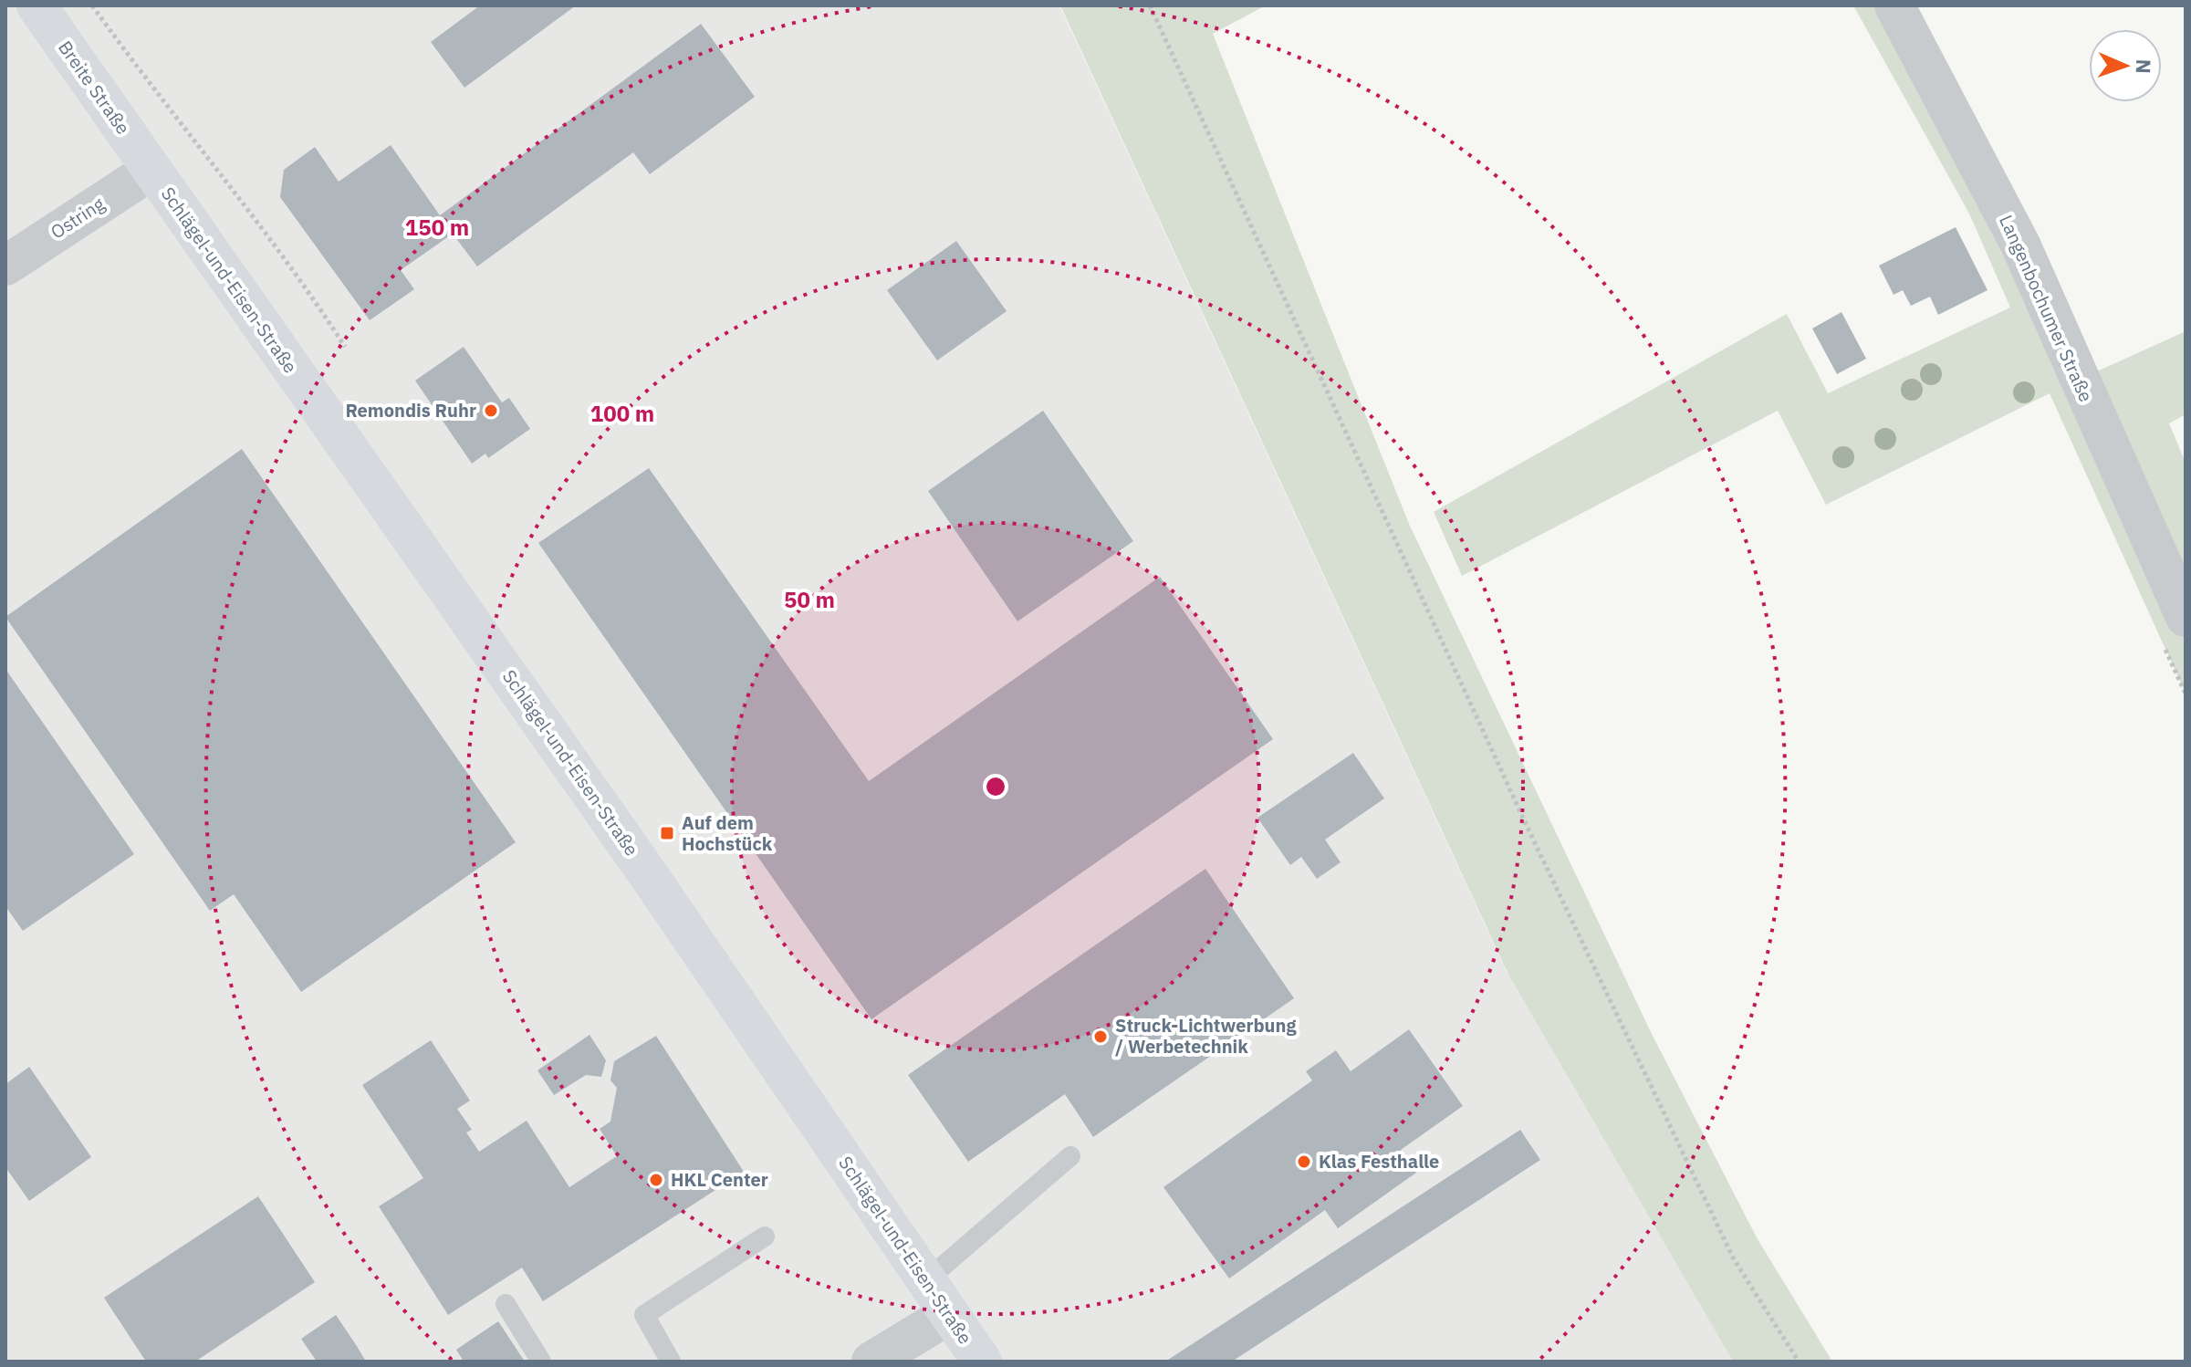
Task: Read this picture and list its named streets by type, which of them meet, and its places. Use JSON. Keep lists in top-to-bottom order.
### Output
{
  "streets": {
    "street": [
      "Breite Straße",
      "Ostring",
      "Schlägel-und-Eisen-Straße",
      "Langenbochumer Straße"
    ]
  },
  "crossings": [
    ["Breite Straße", "Ostring"],
    ["Breite Straße", "Schlägel-und-Eisen-Straße"],
    ["Ostring", "Schlägel-und-Eisen-Straße"]
  ],
  "places": {
    "other": [
      "Remondis Ruhr",
      "Struck-Lichtwerbung / Werbetechnik",
      "Klas Festhalle",
      "HKL Center"
    ],
    "transit": ["Auf dem Hochstück"]
  },
  "north": "right",
  "rings": ["150 m", "100 m", "50 m"]
}
